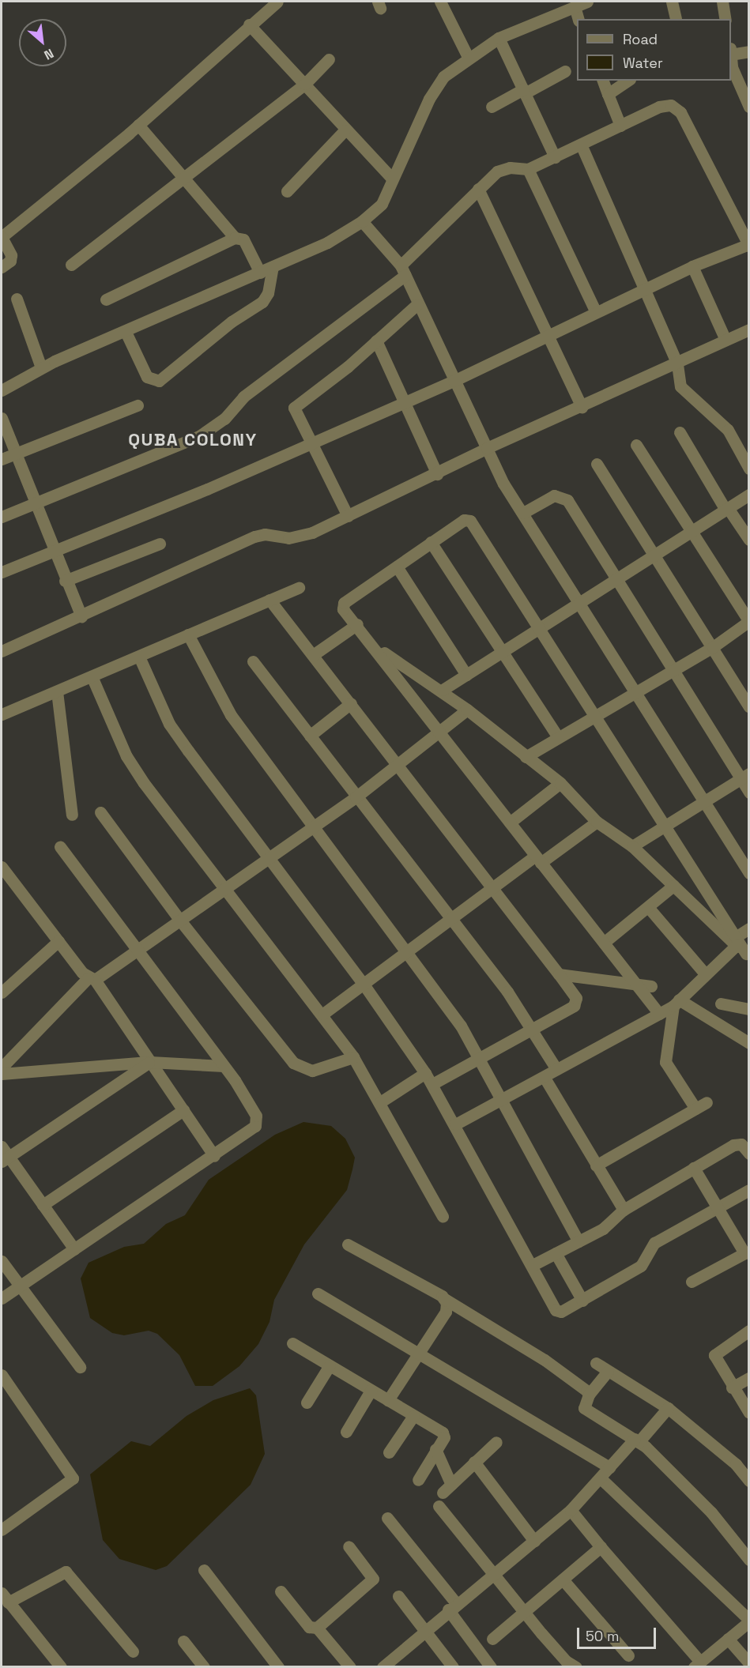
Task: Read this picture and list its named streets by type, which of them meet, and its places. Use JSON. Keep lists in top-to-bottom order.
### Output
{
  "districts": ["QUBA COLONY"],
  "legend": ["Road", "Water"],
  "scale_bar": "50 m",
  "north": "bottom right"
}
